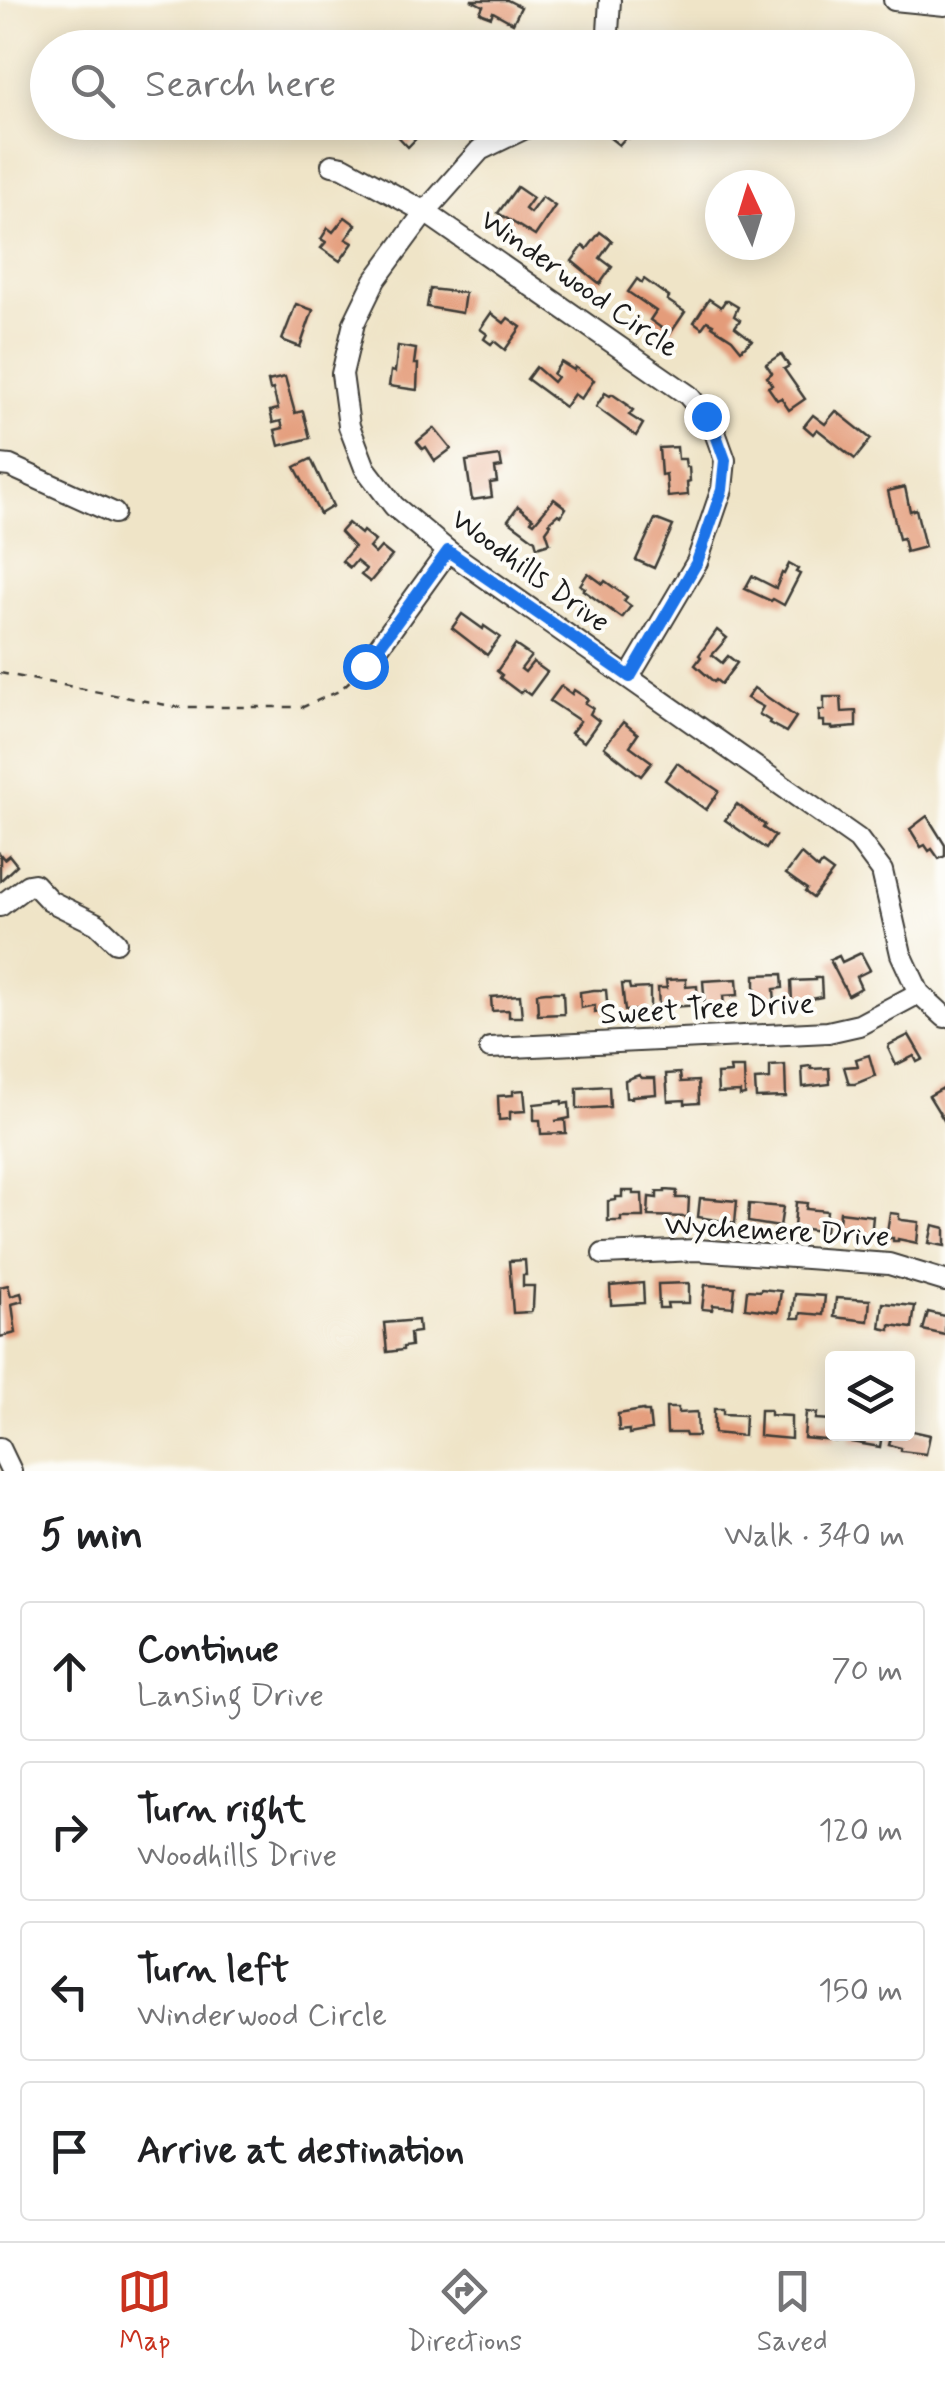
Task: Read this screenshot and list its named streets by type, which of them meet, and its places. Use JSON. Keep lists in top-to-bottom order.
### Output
{
  "streets": {
    "street": [
      "Winderwood Circle",
      "Woodhills Drive",
      "Sweet Tree Drive",
      "Wychemere Drive"
    ]
  },
  "crossings": [
    ["Winderwood Circle", "Woodhills Drive"],
    ["Woodhills Drive", "Sweet Tree Drive"]
  ],
  "north": "top",
  "page": {
    "search": "Search here",
    "heading": ["5 min", "Walk · 340 m"],
    "list": [
      ["Continue", "Lansing Drive", "70 m"],
      ["Turn right", "Woodhills Drive", "120 m"],
      ["Turn left", "Winderwood Circle", "150 m"],
      "Arrive at destination"
    ],
    "nav": ["Map", "Directions", "Saved"]
  }
}
